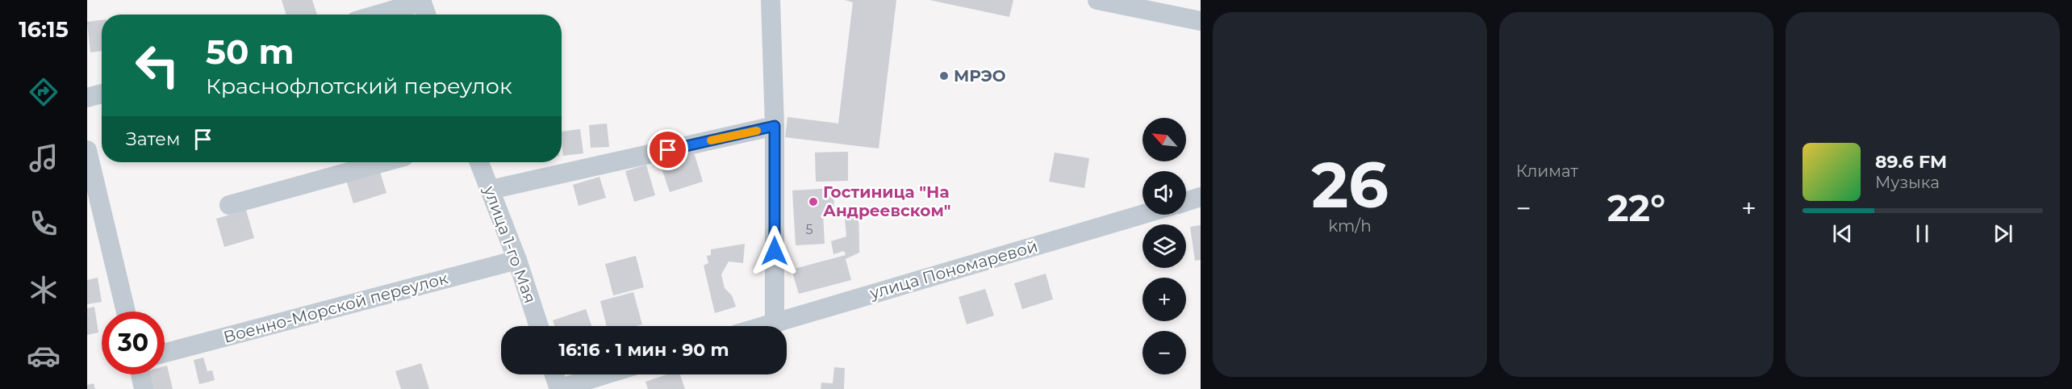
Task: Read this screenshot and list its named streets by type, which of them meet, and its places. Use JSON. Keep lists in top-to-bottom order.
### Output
{
  "streets": {
    "street": ["улица 1-го Мая", "улица Пономаревой", "Военно-Морской переулок"]
  },
  "crossings": [
    ["улица 1-го Мая", "Военно-Морской переулок"]
  ],
  "places": ["МРЭО", "Гостиница \"На Андреевском\""],
  "house_numbers": ["5"],
  "north": "top left",
  "page": {
    "tabs": "16:15",
    "tile": [
      ["26", "km/h"],
      "Климат"
    ],
    "turn": ["50 m", "Краснофлотский переулок"],
    "then": "Затем",
    "map_buttons": ["+", "−"],
    "song": ["89.6 FM", "Музыка"],
    "heat": ["−", "22°", "+"],
    "limit": "30",
    "trip": "16:16 · 1 мин · 90 m"
  }
}
